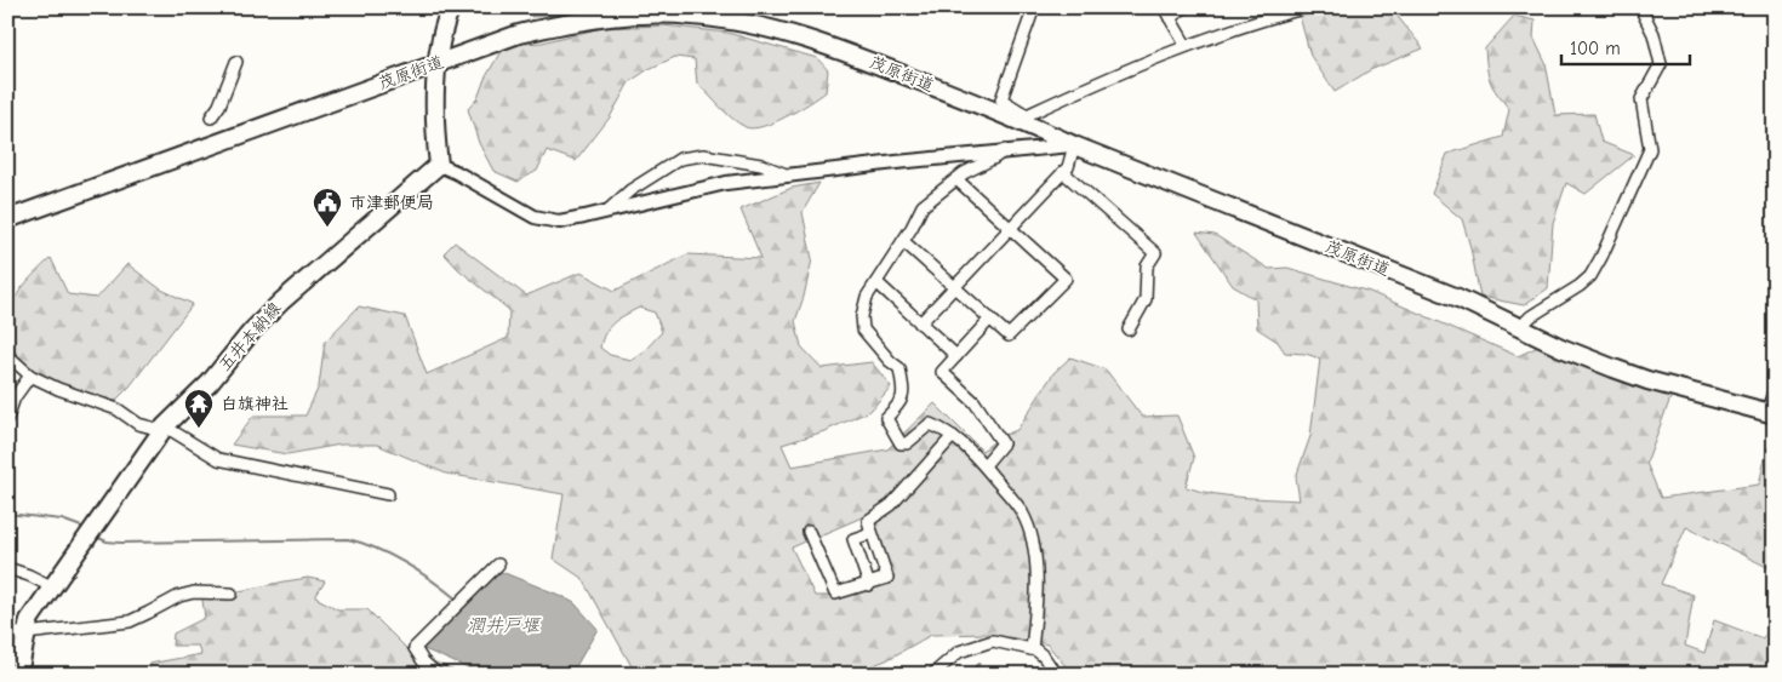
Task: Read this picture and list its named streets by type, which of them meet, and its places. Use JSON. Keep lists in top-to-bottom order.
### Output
{
  "streets": {
    "main road": ["茂原街道", "五井本納線"]
  },
  "water": ["潤井戸堰"],
  "places": {
    "public building": ["市津郵便局"],
    "temple": ["白旗神社"]
  },
  "scale_bar": "100 m"
}
